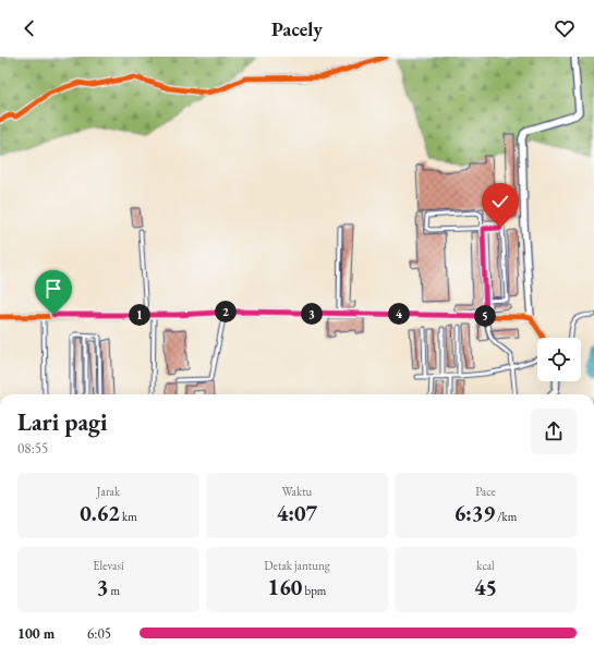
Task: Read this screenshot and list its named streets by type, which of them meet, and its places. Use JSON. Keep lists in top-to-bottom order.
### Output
{
  "page": {
    "header": "Pacely",
    "pins": [
      "2",
      "3",
      "4",
      "1",
      "5"
    ],
    "heading": ["Lari pagi", "08:55"],
    "stats": [
      ["Jarak", "0.62 km"],
      ["Waktu", "4:07"],
      ["Pace", "6:39 /km"],
      ["Elevasi", "3 m"],
      ["Detak jantung", "160 bpm"],
      ["kcal", "45"]
    ],
    "list": [
      {
        "name": "100 m",
        "note": "6:05"
      }
    ]
  }
}
